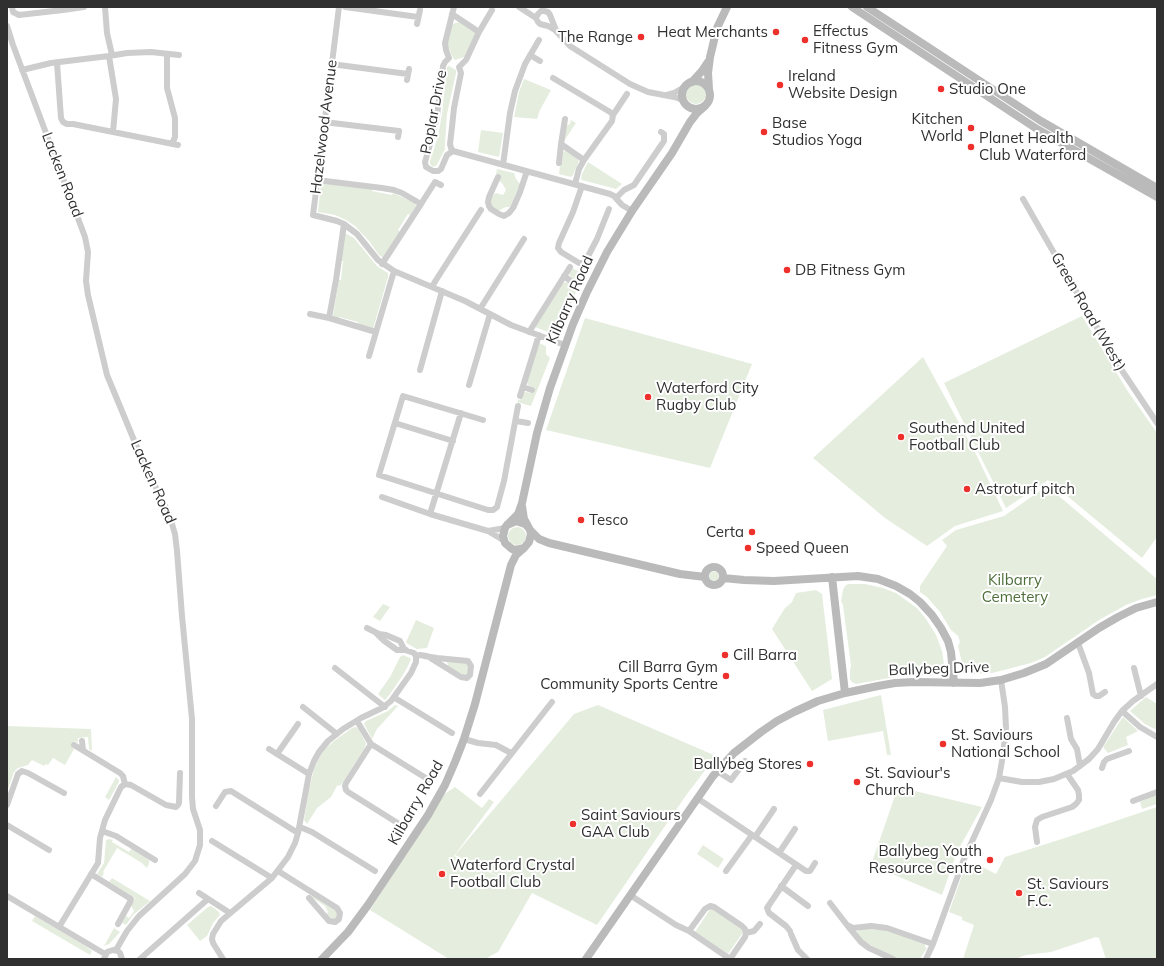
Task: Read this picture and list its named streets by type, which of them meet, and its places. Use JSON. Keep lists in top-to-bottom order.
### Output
{
  "streets": {
    "street": [
      "Poplar Drive",
      "Hazelwood Avenue",
      "Lacken Road",
      "Kilbarry Road",
      "Green Road (West)",
      "Ballybeg Drive"
    ]
  },
  "parks": ["Kilbarry Cemetery"],
  "places": [
    "Heat Merchants",
    "The Range",
    "Effectus Fitness Gym",
    "Ireland Website Design",
    "Studio One",
    "Kitchen World",
    "Base Studios Yoga",
    "Planet Health Club Waterford",
    "DB Fitness Gym",
    "Waterford City Rugby Club",
    "Southend United Football Club",
    "Astroturf pitch",
    "Tesco",
    "Certa",
    "Speed Queen",
    "Cill Barra",
    "Cill Barra Gym Community Sports Centre",
    "St. Saviours National School",
    "Ballybeg Stores",
    "St. Saviour's Church",
    "Saint Saviours GAA Club",
    "Ballybeg Youth Resource Centre",
    "Waterford Crystal Football Club",
    "St. Saviours F.C."
  ]
}
